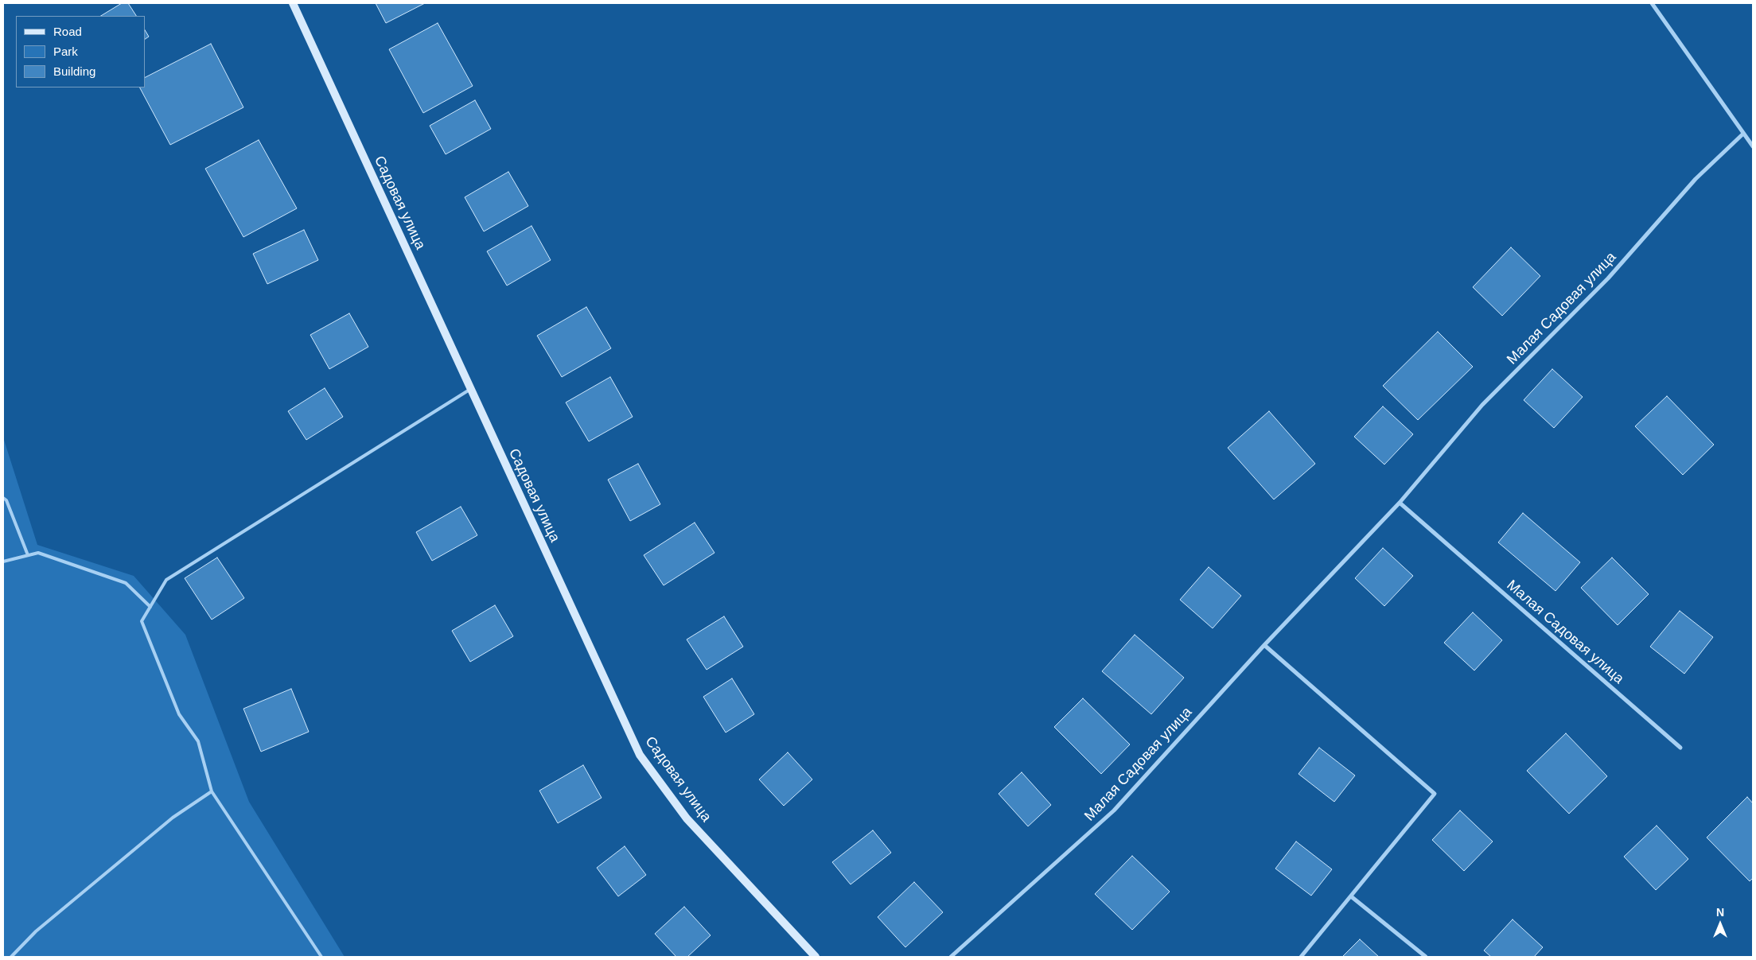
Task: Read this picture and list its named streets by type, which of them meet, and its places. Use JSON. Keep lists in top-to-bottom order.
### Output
{
  "streets": {
    "main road": ["Садовая улица"],
    "street": ["Малая Садовая улица"]
  },
  "legend": ["Road", "Park", "Building"],
  "north": "top"
}
